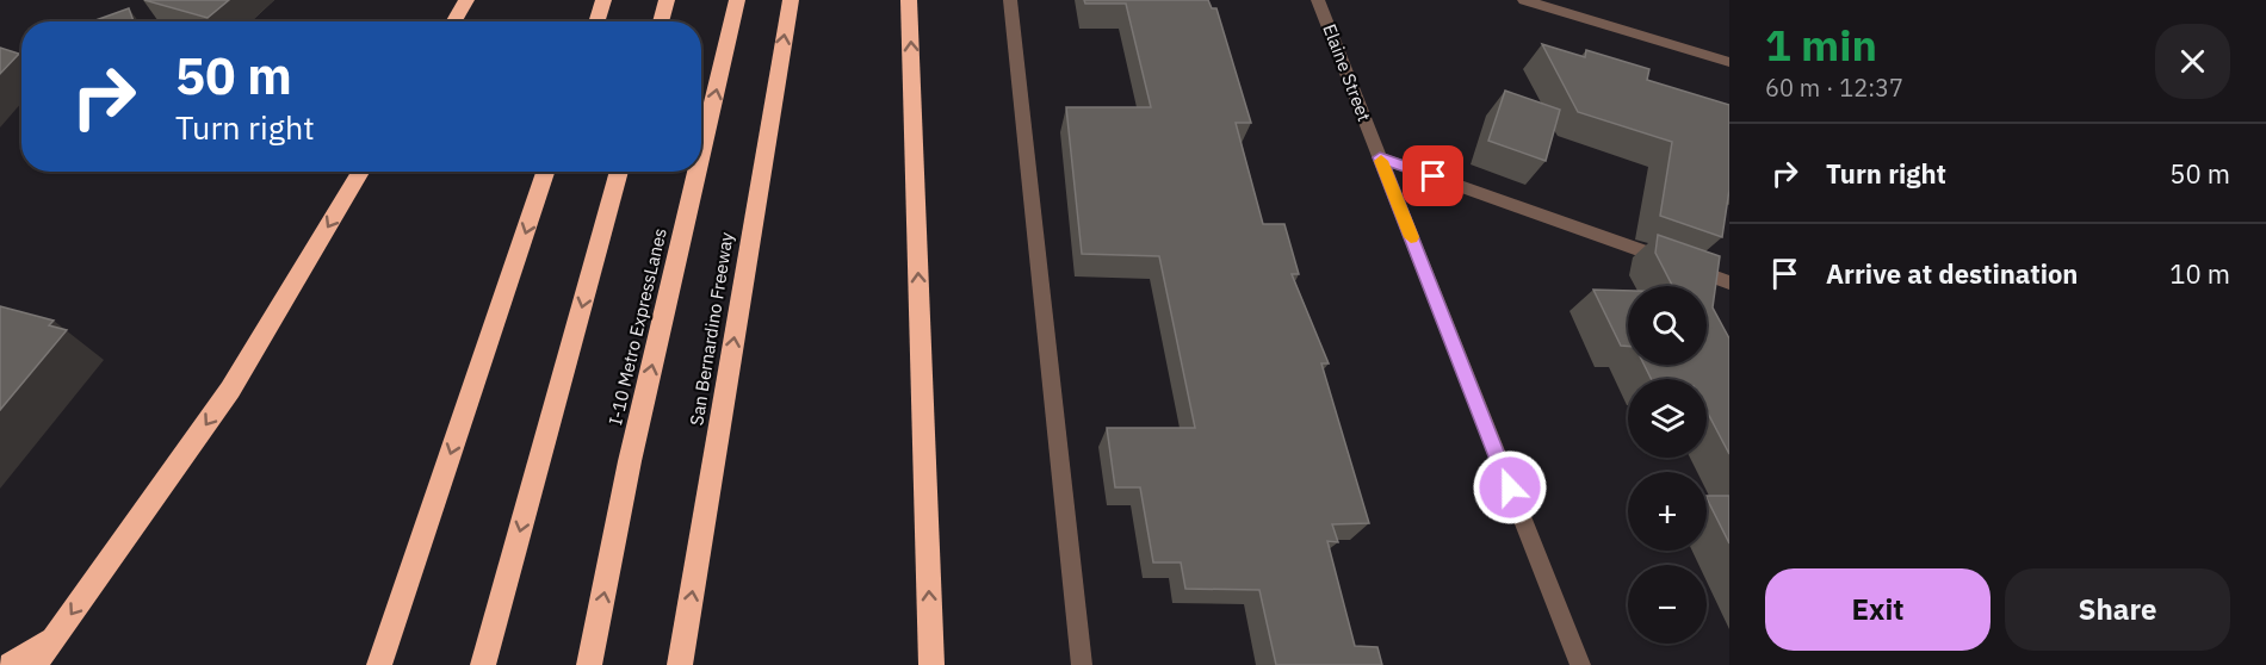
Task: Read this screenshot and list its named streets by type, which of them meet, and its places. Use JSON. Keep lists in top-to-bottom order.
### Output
{
  "streets": {
    "highway": ["I-10 Metro ExpressLanes", "San Bernardino Freeway"],
    "street": ["Elaine Street"]
  },
  "page": {
    "heading": ["1 min", "60 m · 12:37"],
    "turn": ["50 m", "Turn right"],
    "list": [
      {
        "name": "Turn right",
        "value": "50 m"
      },
      {
        "name": "Arrive at destination",
        "value": "10 m"
      }
    ],
    "map_buttons": ["+", "−"],
    "buttons": ["Exit", "Share"]
  }
}
